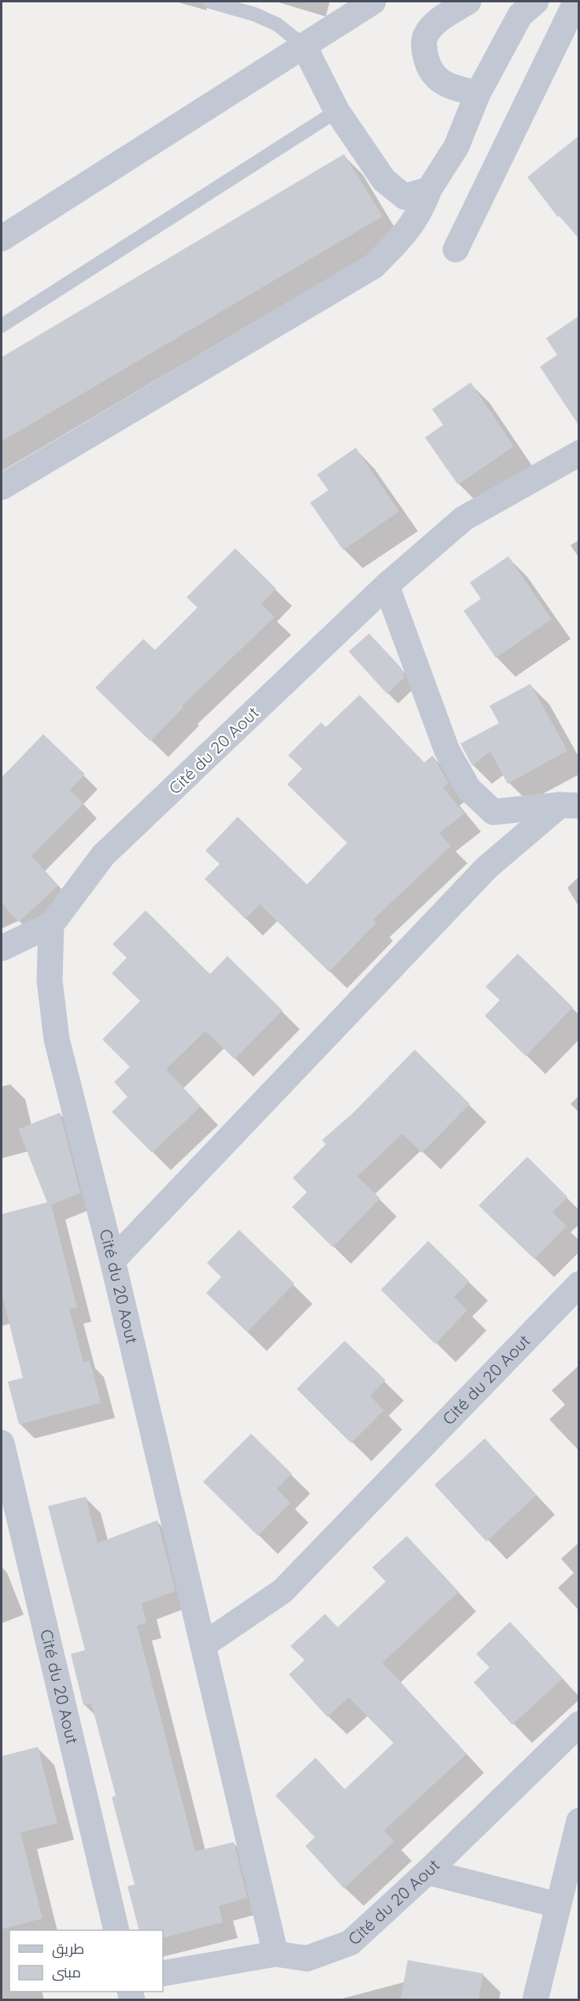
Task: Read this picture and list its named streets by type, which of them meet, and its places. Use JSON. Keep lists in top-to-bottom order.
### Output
{
  "streets": {
    "street": ["Cité du 20 Aout"]
  },
  "legend": ["طريق", "مبنى"]
}
